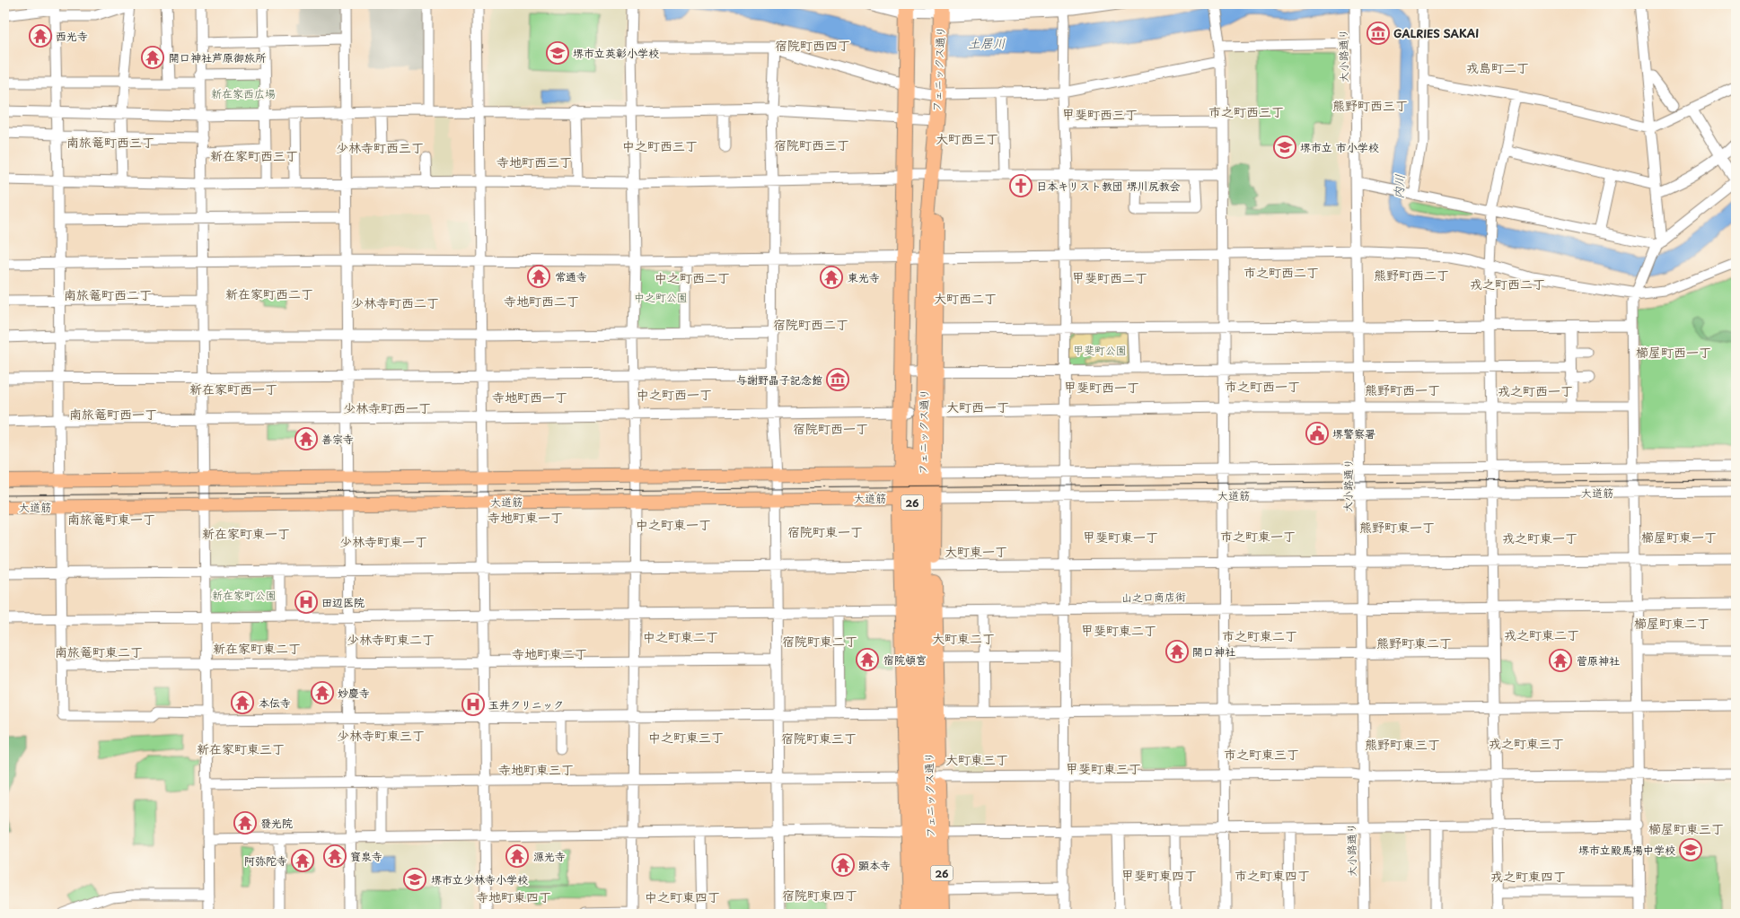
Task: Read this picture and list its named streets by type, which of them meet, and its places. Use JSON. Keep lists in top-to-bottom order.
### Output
{
  "streets": {
    "highway": ["フェニックス通り", "26"],
    "main road": ["大道筋"],
    "street": ["大小路通り", "山之口商店街"]
  },
  "crossings": [
    ["大小路通り", "大道筋"],
    ["大小路通り", "山之口商店街"],
    ["フェニックス通り", "大道筋"],
    ["フェニックス通り", "26"],
    ["フェニックス通り", "山之口商店街"],
    ["大道筋", "26"],
    ["26", "山之口商店街"]
  ],
  "districts": [
    "宿院町西四丁",
    "戎島町二丁",
    "熊野町西三丁",
    "市之町西三丁",
    "甲斐町西三丁",
    "大町西三丁",
    "南旅篭町西三丁",
    "宿院町西三丁",
    "中之町西三丁",
    "少林寺町西三丁",
    "新在家町西三丁",
    "寺地町西三丁",
    "市之町西二丁",
    "熊野町西二丁",
    "中之町西二丁",
    "甲斐町西二丁",
    "戎之町西二丁",
    "新在家町西二丁",
    "南旅篭町西二丁",
    "大町西二丁",
    "寺地町西二丁",
    "少林寺町西二丁",
    "宿院町西二丁",
    "櫛屋町西一丁",
    "市之町西一丁",
    "甲斐町西一丁",
    "新在家町西一丁",
    "熊野町西一丁",
    "戎之町西一丁",
    "中之町西一丁",
    "寺地町西一丁",
    "大町西一丁",
    "少林寺町西一丁",
    "南旅篭町西一丁",
    "宿院町西一丁",
    "寺地町東一丁",
    "南旅篭町東一丁",
    "中之町東一丁",
    "熊野町東一丁",
    "宿院町東一丁",
    "新在家町東一丁",
    "市之町東一丁",
    "甲斐町東一丁",
    "櫛屋町東一丁",
    "戎之町東一丁",
    "少林寺町東一丁",
    "大町東一丁",
    "櫛屋町東二丁",
    "甲斐町東二丁",
    "戎之町東二丁",
    "市之町東二丁",
    "中之町東二丁",
    "大町東二丁",
    "少林寺町東二丁",
    "宿院町東二丁",
    "熊野町東二丁",
    "新在家町東二丁",
    "南旅篭町東二丁",
    "寺地町東二丁",
    "少林寺町東三丁",
    "中之町東三丁",
    "宿院町東三丁",
    "戎之町東三丁",
    "熊野町東三丁",
    "新在家町東三丁",
    "市之町東三丁",
    "大町東三丁",
    "甲斐町東三丁",
    "寺地町東三丁",
    "櫛屋町東三丁",
    "甲斐町東四丁",
    "市之町東四丁",
    "戎之町東四丁",
    "宿院町東四丁",
    "寺地町東四丁",
    "中之町東四丁"
  ],
  "water": ["土居川", "内川"],
  "parks": [
    "新在家西広場",
    "中之町公園",
    "甲斐町公園",
    "新在家町公園"
  ],
  "places": {
    "museum": ["GALRIES SAKAI", "与謝野晶子記念館"],
    "temple": [
      "西光寺",
      "開口神社芦原御旅所",
      "常通寺",
      "東光寺",
      "善宗寺",
      "開口神社",
      "宿院頓宮",
      "菅原神社",
      "妙慶寺",
      "本伝寺",
      "發光院",
      "寳泉寺",
      "源光寺",
      "阿弥陀寺",
      "顕本寺"
    ],
    "school or university": [
      "堺市立英彰小学校",
      "堺市立 市小学校",
      "堺市立殿馬場中学校",
      "堺市立少林寺小学校"
    ],
    "church": ["日本キリスト教団 堺川尻教会"],
    "public building": ["堺警察署"],
    "hospital": ["田辺医院", "玉井クリニック"]
  }
}
